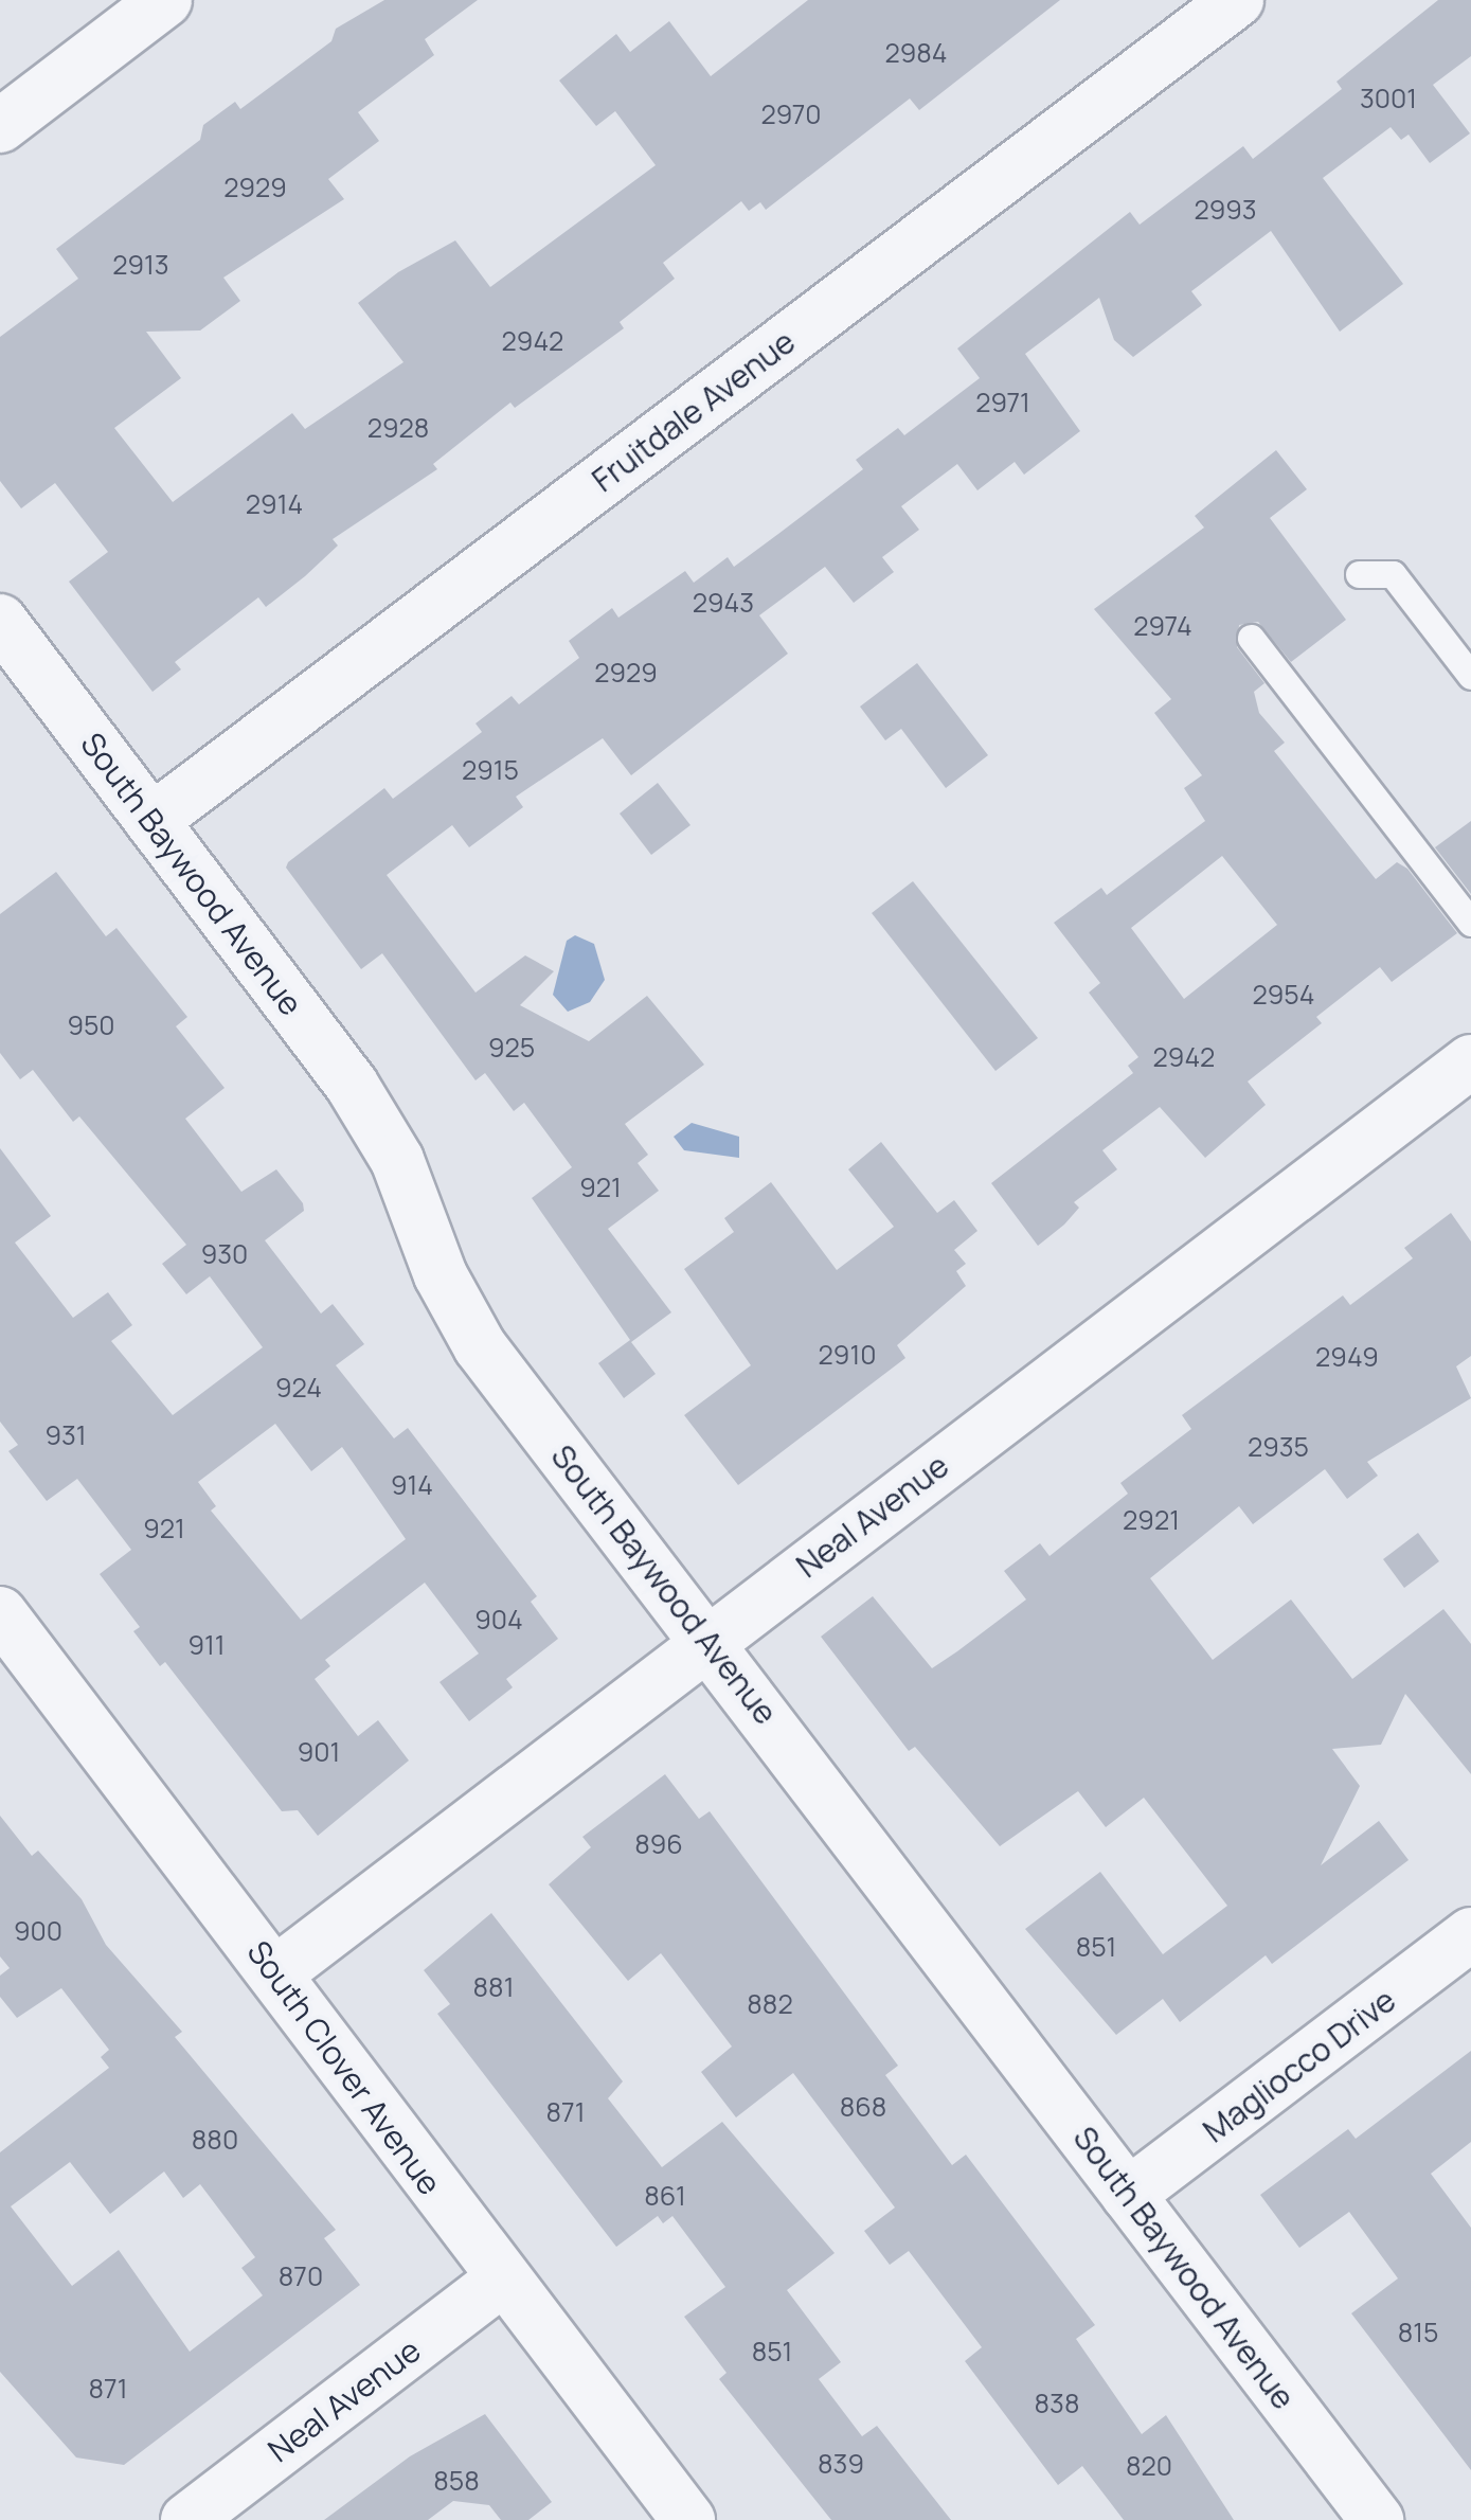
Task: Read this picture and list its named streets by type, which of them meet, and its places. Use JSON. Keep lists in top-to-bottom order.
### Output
{
  "streets": {
    "street": [
      "Fruitdale Avenue",
      "South Baywood Avenue",
      "Neal Avenue",
      "Magliocco Drive",
      "South Clover Avenue"
    ]
  },
  "crossings": [
    ["Fruitdale Avenue", "South Baywood Avenue"],
    ["South Baywood Avenue", "Neal Avenue"],
    ["South Baywood Avenue", "Magliocco Drive"],
    ["Neal Avenue", "South Clover Avenue"]
  ],
  "house_numbers": [
    "2984",
    "3001",
    "2970",
    "2929",
    "2993",
    "2913",
    "2942",
    "2971",
    "2928",
    "2914",
    "2943",
    "2974",
    "2929",
    "2915",
    "2954",
    "950",
    "925",
    "2942",
    "921",
    "930",
    "2910",
    "2949",
    "924",
    "931",
    "2935",
    "914",
    "2921",
    "921",
    "904",
    "911",
    "901",
    "896",
    "900",
    "851",
    "881",
    "882",
    "868",
    "871",
    "880",
    "861",
    "870",
    "815",
    "851",
    "871",
    "838",
    "839",
    "820",
    "858"
  ]
}
